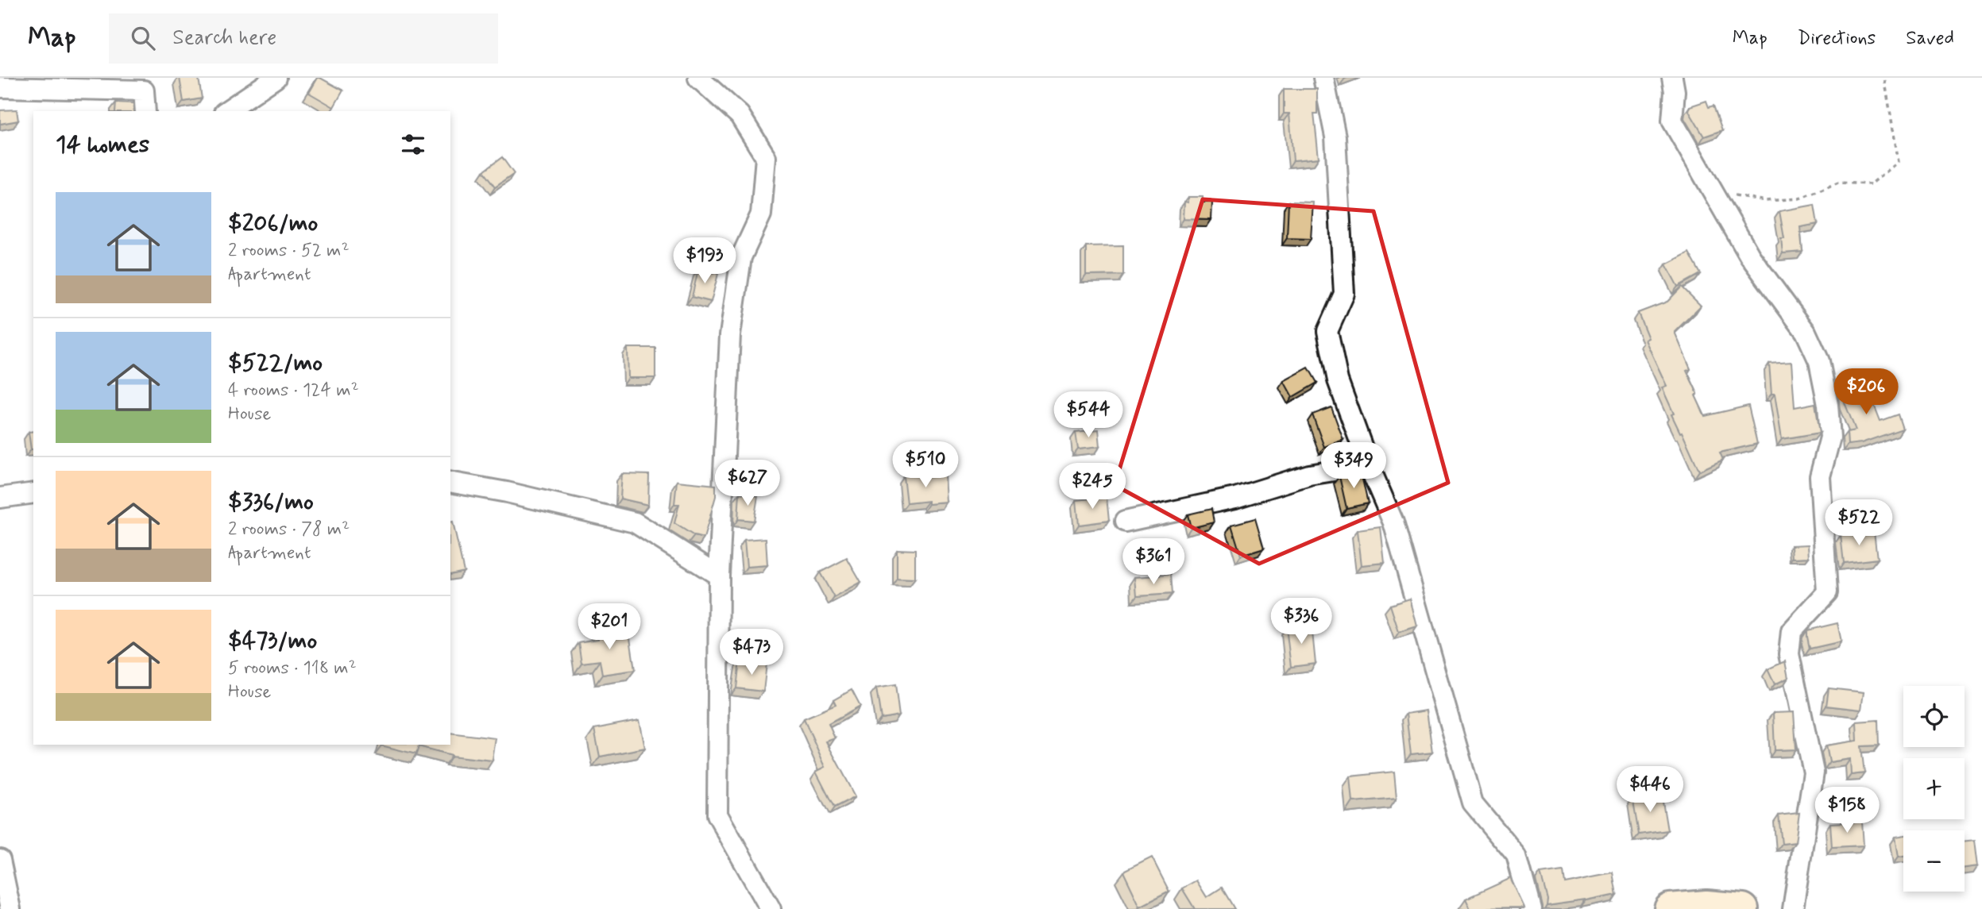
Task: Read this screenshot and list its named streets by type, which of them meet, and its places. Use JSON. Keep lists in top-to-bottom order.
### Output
{
  "page": {
    "header": "Map",
    "search": "Search here",
    "nav": ["Map", "Directions", "Saved"],
    "heading": "14 homes",
    "list": [
      {
        "name": "$206/mo",
        "note": "2 rooms · 52 m² · Apartment"
      },
      {
        "name": "$522/mo",
        "note": "4 rooms · 124 m² · House"
      },
      {
        "name": "$336/mo",
        "note": "2 rooms · 78 m² · Apartment"
      },
      {
        "name": "$473/mo",
        "note": "5 rooms · 118 m² · House"
      }
    ],
    "price": [
      "$193",
      "$206",
      "$544",
      "$510",
      "$349",
      "$627",
      "$245",
      "$522",
      "$361",
      "$336",
      "$201",
      "$473",
      "$446",
      "$158"
    ],
    "map_buttons": ["+", "−"]
  }
}
